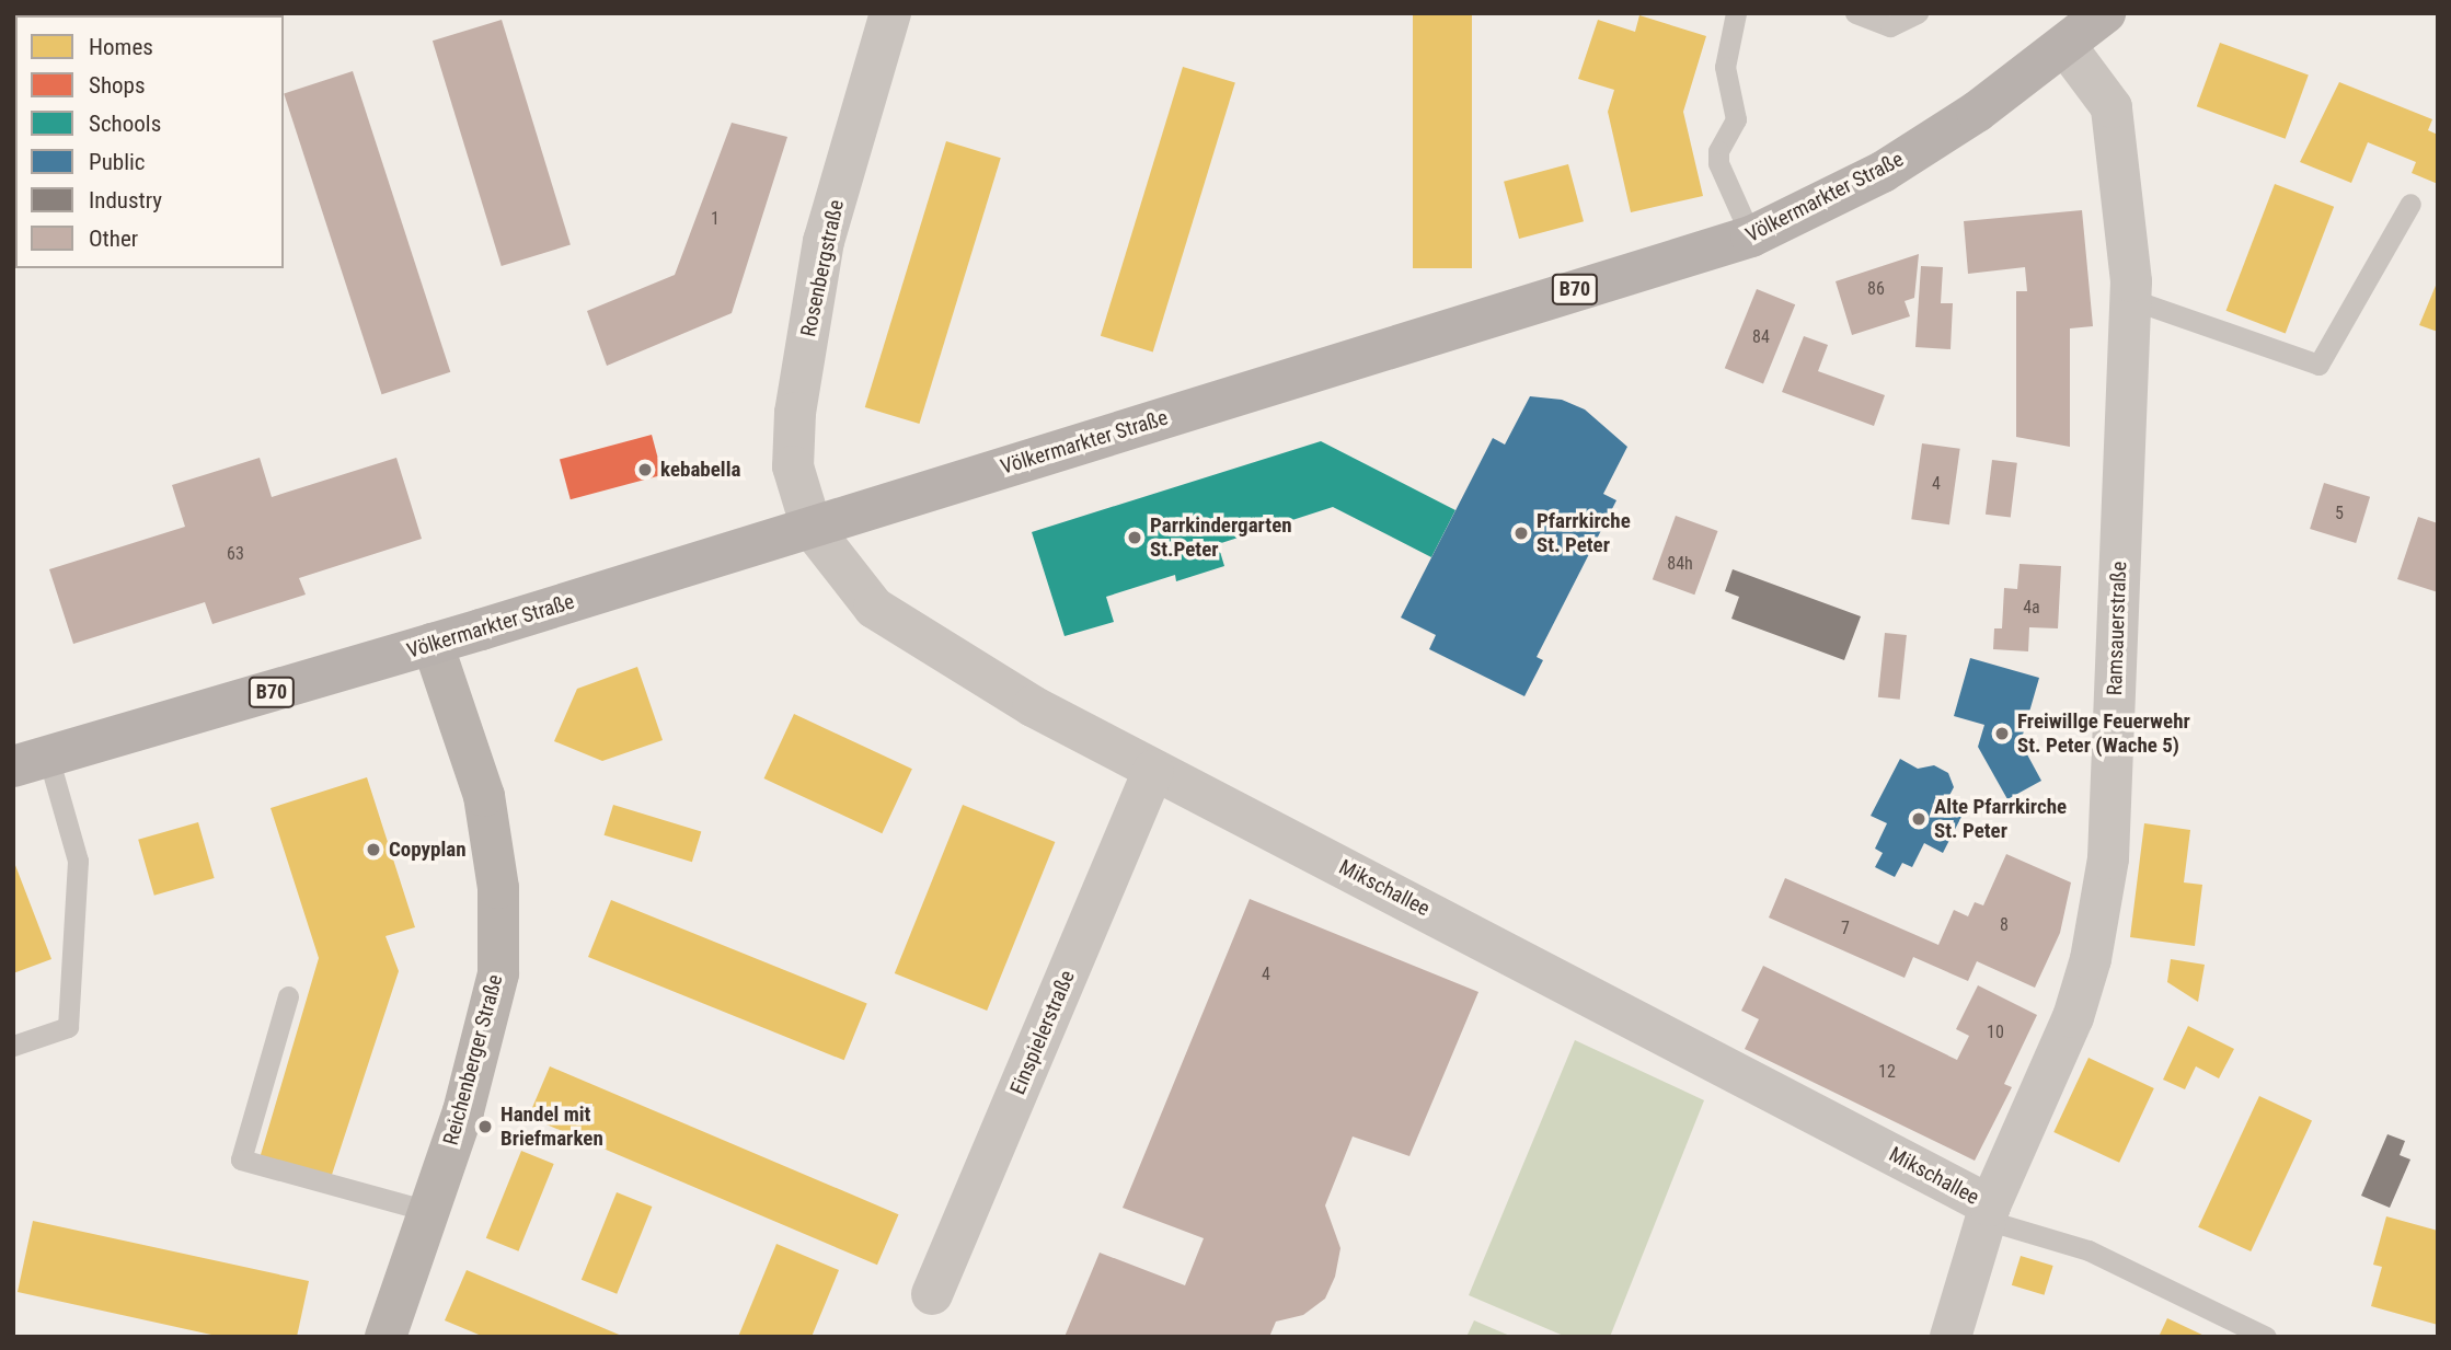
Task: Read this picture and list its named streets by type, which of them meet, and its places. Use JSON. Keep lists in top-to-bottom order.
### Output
{
  "streets": {
    "main road": ["Völkermarkter Straße", "B70", "Reichenberger Straße"],
    "street": [
      "Rosenbergstraße",
      "Ramsauerstraße",
      "Mikschallee",
      "Einspielerstraße"
    ]
  },
  "crossings": [
    ["Völkermarkter Straße", "Rosenbergstraße"],
    ["Völkermarkter Straße", "Ramsauerstraße"],
    ["Völkermarkter Straße", "Mikschallee"],
    ["Völkermarkter Straße", "Reichenberger Straße"],
    ["Rosenbergstraße", "Mikschallee"],
    ["Ramsauerstraße", "Mikschallee"],
    ["Mikschallee", "Einspielerstraße"]
  ],
  "places": [
    "kebabella",
    "Pfarrkirche St. Peter",
    "Parrkindergarten St.Peter",
    "Freiwillge Feuerwehr St. Peter (Wache 5)",
    "Alte Pfarrkirche St. Peter",
    "Copyplan",
    "Handel mit Briefmarken"
  ],
  "house_numbers": [
    "1",
    "86",
    "84",
    "4",
    "5",
    "63",
    "84h",
    "4a",
    "8",
    "7",
    "4",
    "10",
    "12"
  ],
  "legend": [
    "Homes",
    "Shops",
    "Schools",
    "Public",
    "Industry",
    "Other"
  ]
}
